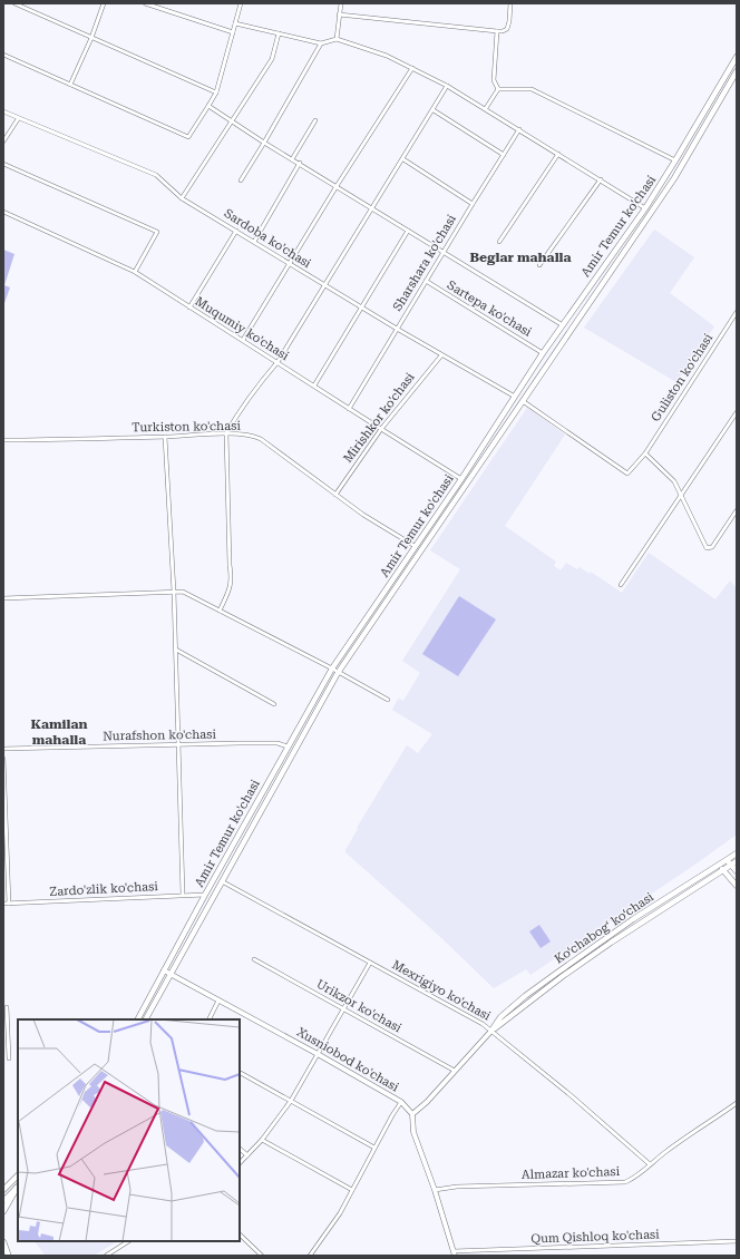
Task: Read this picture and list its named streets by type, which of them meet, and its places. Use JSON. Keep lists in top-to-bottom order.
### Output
{
  "streets": {
    "main road": ["Amir Temur ko'chasi", "Ko‘chabog‘ ko‘chasi"],
    "street": [
      "Sardoba ko'chasi",
      "Sharshara ko'chasi",
      "Sartepa ko'chasi",
      "Muqumiy ko'chasi",
      "Guliston ko'chasi",
      "Mirishkor ko'chasi",
      "Turkiston ko'chasi",
      "Nurafshon ko'chasi",
      "Zardo'zlik ko'chasi",
      "Mexrigiyo ko'chasi",
      "Urikzor ko'chasi",
      "Xusniobod ko'chasi",
      "Almazar ko'chasi",
      "Qum Qishloq ko'chasi"
    ]
  },
  "crossings": [
    ["Amir Temur ko'chasi", "Sardoba ko'chasi"],
    ["Amir Temur ko'chasi", "Sartepa ko'chasi"],
    ["Amir Temur ko'chasi", "Muqumiy ko'chasi"],
    ["Amir Temur ko'chasi", "Guliston ko'chasi"],
    ["Amir Temur ko'chasi", "Turkiston ko'chasi"],
    ["Amir Temur ko'chasi", "Nurafshon ko'chasi"],
    ["Amir Temur ko'chasi", "Zardo'zlik ko'chasi"],
    ["Amir Temur ko'chasi", "Mexrigiyo ko'chasi"],
    ["Amir Temur ko'chasi", "Xusniobod ko'chasi"],
    ["Sardoba ko'chasi", "Sharshara ko'chasi"],
    ["Sardoba ko'chasi", "Mirishkor ko'chasi"],
    ["Sharshara ko'chasi", "Sartepa ko'chasi"],
    ["Sharshara ko'chasi", "Muqumiy ko'chasi"],
    ["Muqumiy ko'chasi", "Mirishkor ko'chasi"],
    ["Mirishkor ko'chasi", "Turkiston ko'chasi"],
    ["Ko‘chabog‘ ko‘chasi", "Mexrigiyo ko'chasi"],
    ["Ko‘chabog‘ ko‘chasi", "Urikzor ko'chasi"],
    ["Ko‘chabog‘ ko‘chasi", "Xusniobod ko'chasi"],
    ["Mexrigiyo ko'chasi", "Almazar ko'chasi"]
  ],
  "districts": ["Beglar mahalla", "Kamilan mahalla"]
}
